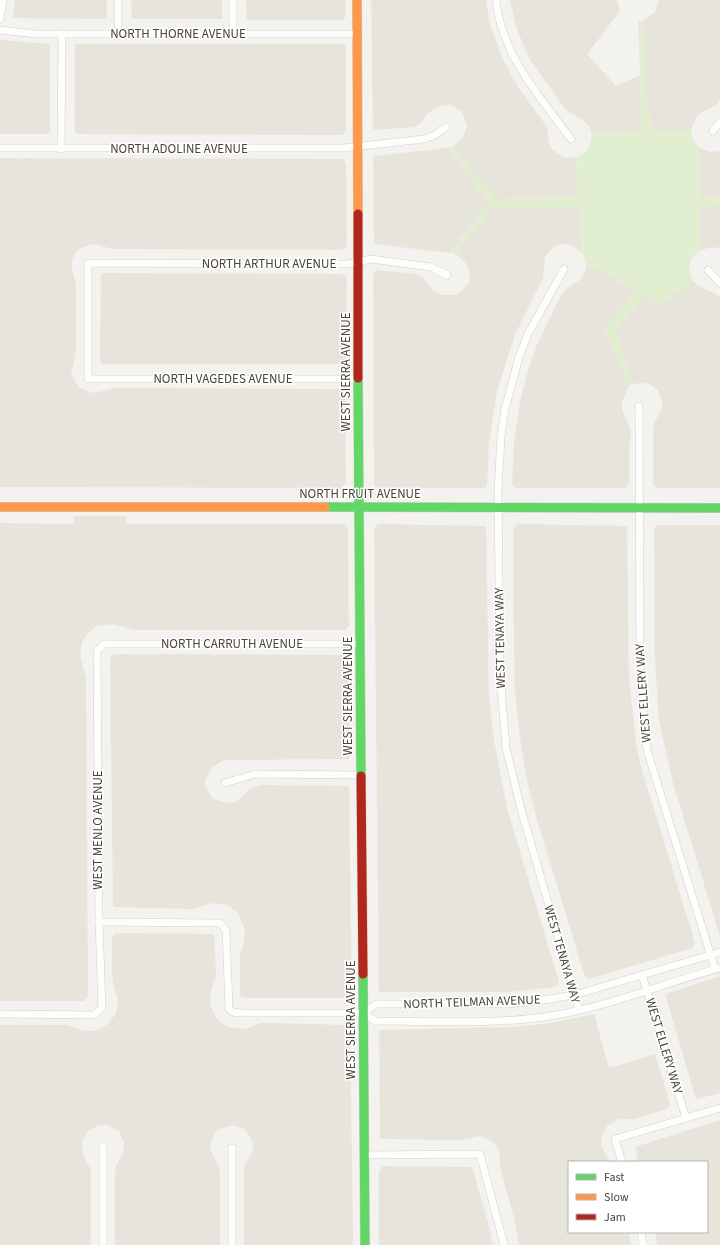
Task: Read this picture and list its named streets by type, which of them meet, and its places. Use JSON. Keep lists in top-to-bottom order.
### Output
{
  "streets": {
    "street": [
      "NORTH THORNE AVENUE",
      "NORTH ADOLINE AVENUE",
      "NORTH ARTHUR AVENUE",
      "WEST SIERRA AVENUE",
      "NORTH VAGEDES AVENUE",
      "NORTH FRUIT AVENUE",
      "WEST TENAYA WAY",
      "NORTH CARRUTH AVENUE",
      "WEST ELLERY WAY",
      "WEST MENLO AVENUE",
      "NORTH TEILMAN AVENUE"
    ]
  },
  "crossings": [
    ["NORTH THORNE AVENUE", "WEST SIERRA AVENUE"],
    ["NORTH ADOLINE AVENUE", "WEST SIERRA AVENUE"],
    ["NORTH ARTHUR AVENUE", "WEST SIERRA AVENUE"],
    ["NORTH ARTHUR AVENUE", "NORTH VAGEDES AVENUE"],
    ["WEST SIERRA AVENUE", "NORTH VAGEDES AVENUE"],
    ["WEST SIERRA AVENUE", "NORTH FRUIT AVENUE"],
    ["WEST SIERRA AVENUE", "NORTH CARRUTH AVENUE"],
    ["WEST SIERRA AVENUE", "NORTH TEILMAN AVENUE"],
    ["NORTH FRUIT AVENUE", "WEST TENAYA WAY"],
    ["NORTH FRUIT AVENUE", "WEST ELLERY WAY"],
    ["WEST TENAYA WAY", "NORTH TEILMAN AVENUE"],
    ["NORTH CARRUTH AVENUE", "WEST MENLO AVENUE"],
    ["WEST ELLERY WAY", "NORTH TEILMAN AVENUE"],
    ["WEST MENLO AVENUE", "NORTH TEILMAN AVENUE"]
  ],
  "legend": ["Fast", "Slow", "Jam"]
}
